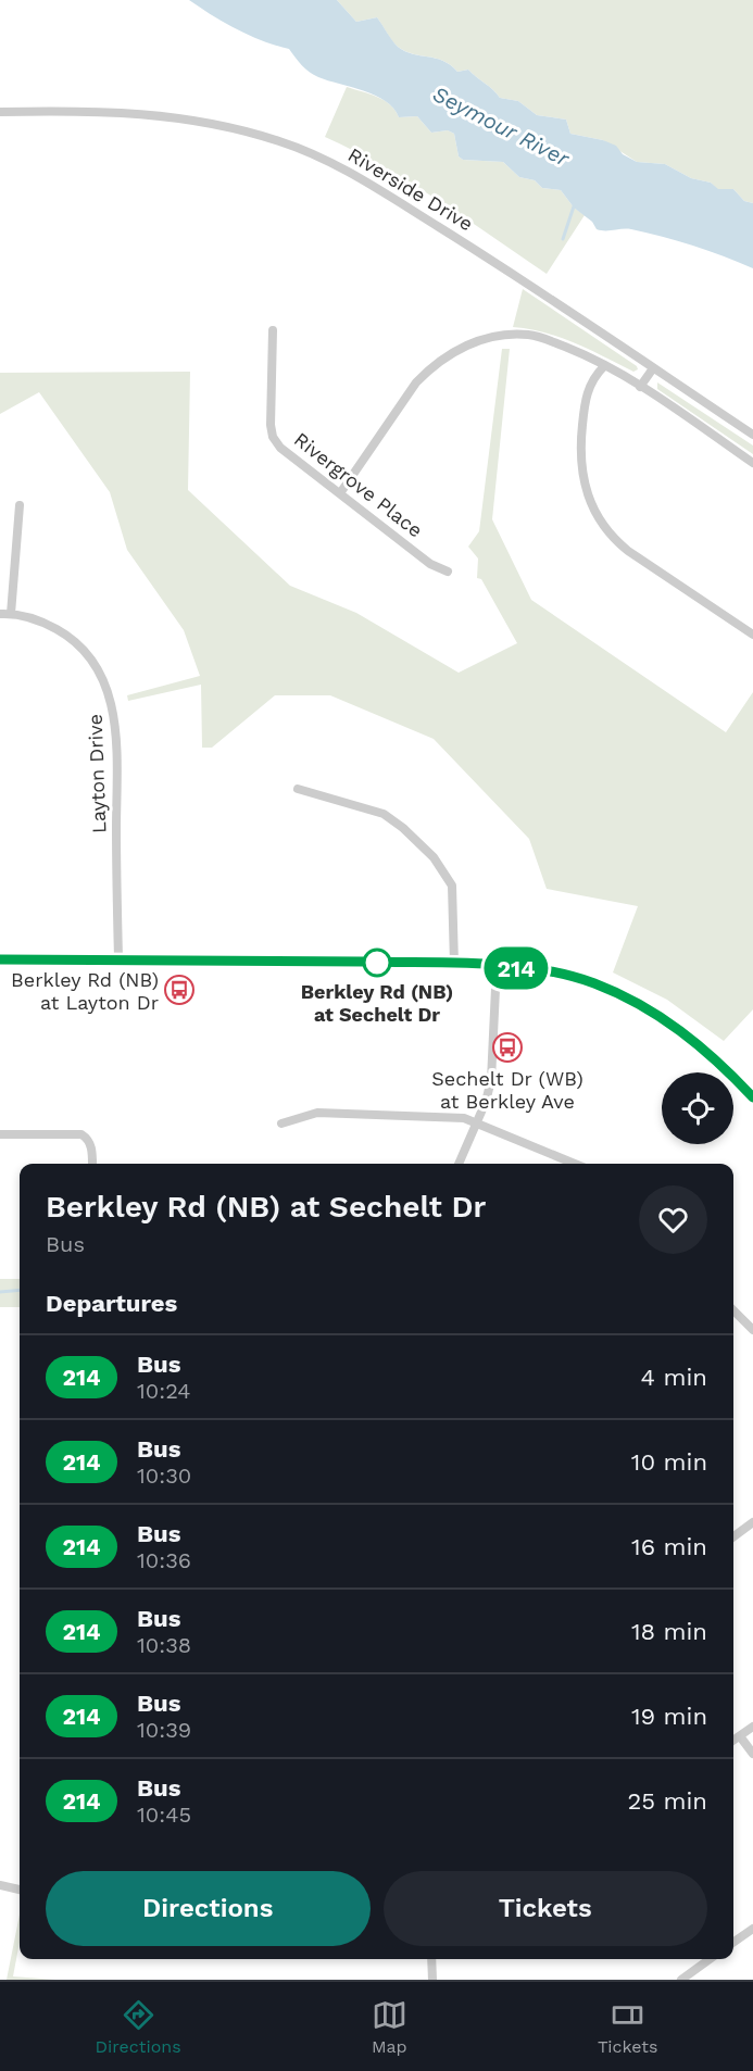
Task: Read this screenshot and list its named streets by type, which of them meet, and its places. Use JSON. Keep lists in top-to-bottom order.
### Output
{
  "streets": {
    "street": ["Riverside Drive", "Rivergrove Place", "Layton Drive"]
  },
  "water": ["Seymour River"],
  "places": {
    "other": ["Berkley Rd (NB) at Sechelt Dr"],
    "bus stop": ["Berkley Rd (NB) at Layton Dr", "Sechelt Dr (WB) at Berkley Ave"]
  },
  "lines": ["bus line 214"],
  "page": {
    "on_map": "214",
    "heading": [
      ["Berkley Rd (NB) at Sechelt Dr", "Bus"],
      "Departures"
    ],
    "list": [
      {
        "mark": "214",
        "name": "Bus",
        "note": "10:24",
        "value": "4 min"
      },
      {
        "mark": "214",
        "name": "Bus",
        "note": "10:30",
        "value": "10 min"
      },
      {
        "mark": "214",
        "name": "Bus",
        "note": "10:36",
        "value": "16 min"
      },
      {
        "mark": "214",
        "name": "Bus",
        "note": "10:38",
        "value": "18 min"
      },
      {
        "mark": "214",
        "name": "Bus",
        "note": "10:39",
        "value": "19 min"
      },
      {
        "mark": "214",
        "name": "Bus",
        "note": "10:45",
        "value": "25 min"
      }
    ],
    "buttons": ["Directions", "Tickets"],
    "tabs": ["Directions", "Map", "Tickets"]
  }
}
